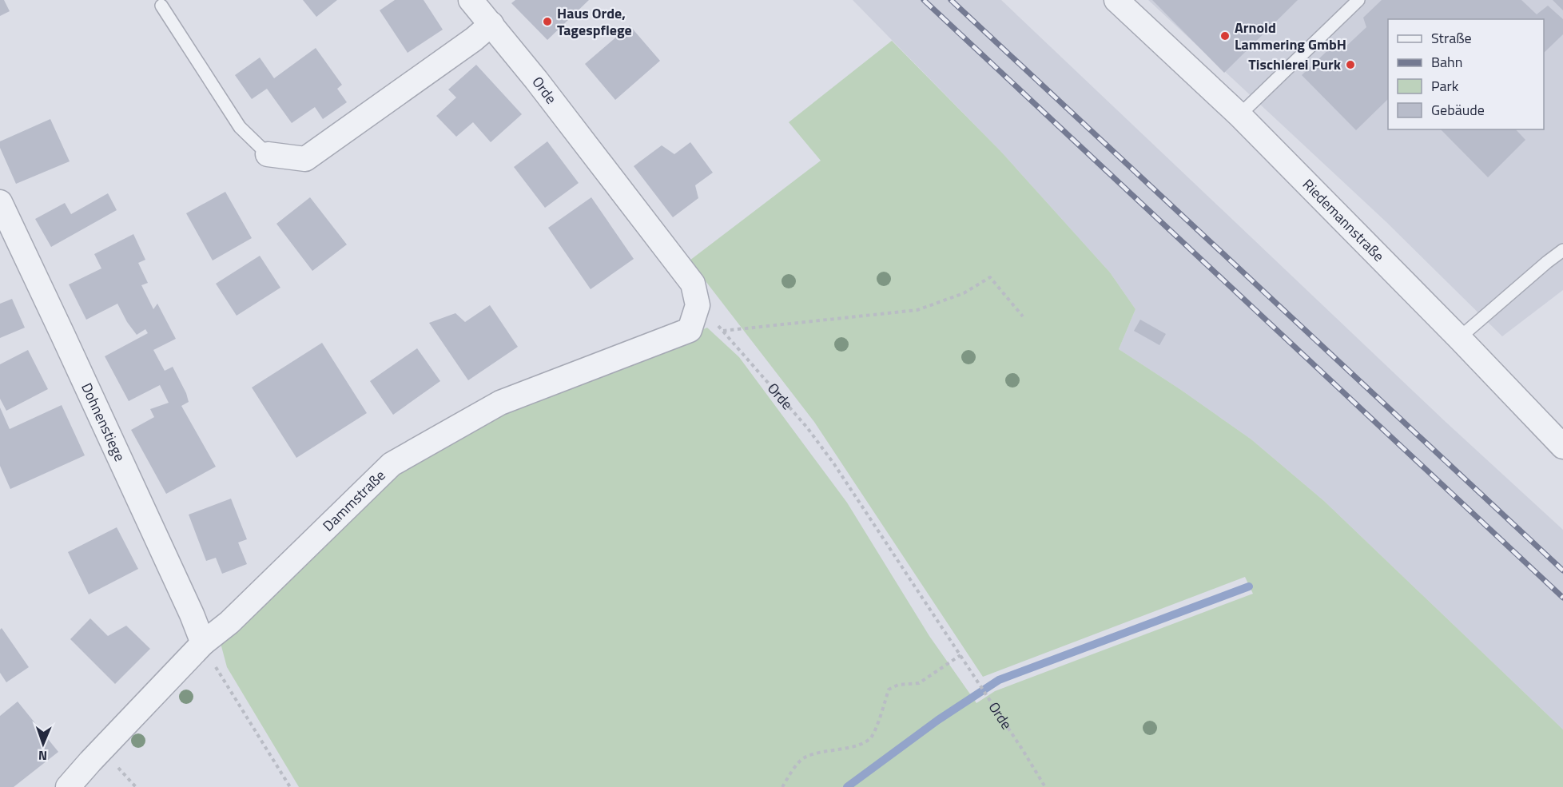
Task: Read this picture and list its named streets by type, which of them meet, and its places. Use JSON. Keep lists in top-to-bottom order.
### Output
{
  "streets": {
    "street": [
      "Orde",
      "Riedemannstraße",
      "Dohnenstiege",
      "Dammstraße"
    ]
  },
  "crossings": [
    ["Orde", "Dammstraße"],
    ["Dohnenstiege", "Dammstraße"]
  ],
  "places": ["Haus Orde, Tagespflege", "Arnold Lammering GmbH", "Tischlerei Purk"],
  "legend": [
    "Straße",
    "Bahn",
    "Park",
    "Gebäude"
  ],
  "north": "bottom"
}
